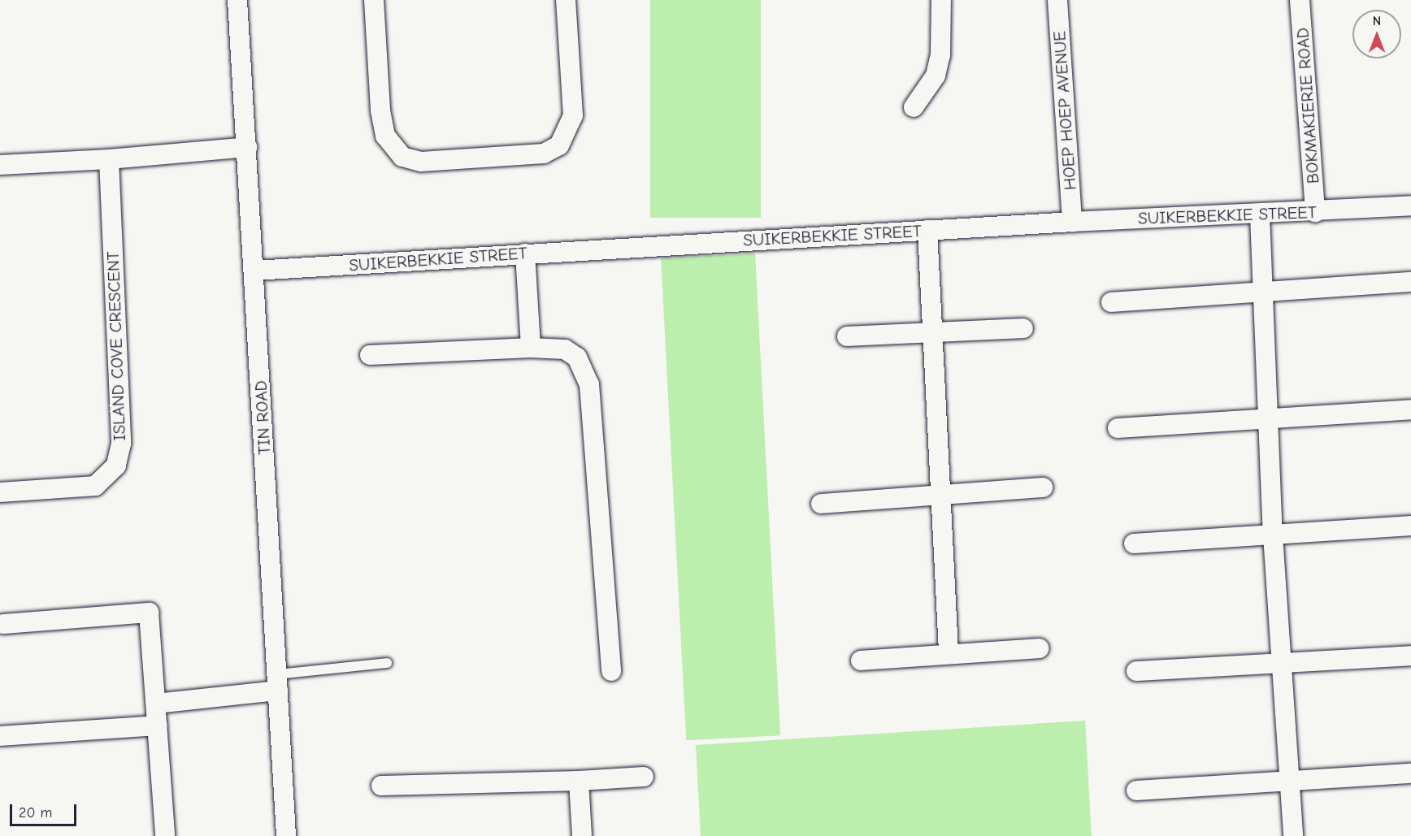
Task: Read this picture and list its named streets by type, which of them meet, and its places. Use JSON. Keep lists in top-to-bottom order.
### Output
{
  "streets": {
    "street": [
      "BOKMAKIERIE ROAD",
      "HOEP HOEP AVENUE",
      "SUIKERBEKKIE STREET",
      "ISLAND COVE CRESCENT",
      "TIN ROAD"
    ]
  },
  "crossings": [
    ["BOKMAKIERIE ROAD", "SUIKERBEKKIE STREET"],
    ["HOEP HOEP AVENUE", "SUIKERBEKKIE STREET"],
    ["SUIKERBEKKIE STREET", "TIN ROAD"]
  ],
  "scale_bar": "20 m",
  "north": "top"
}
